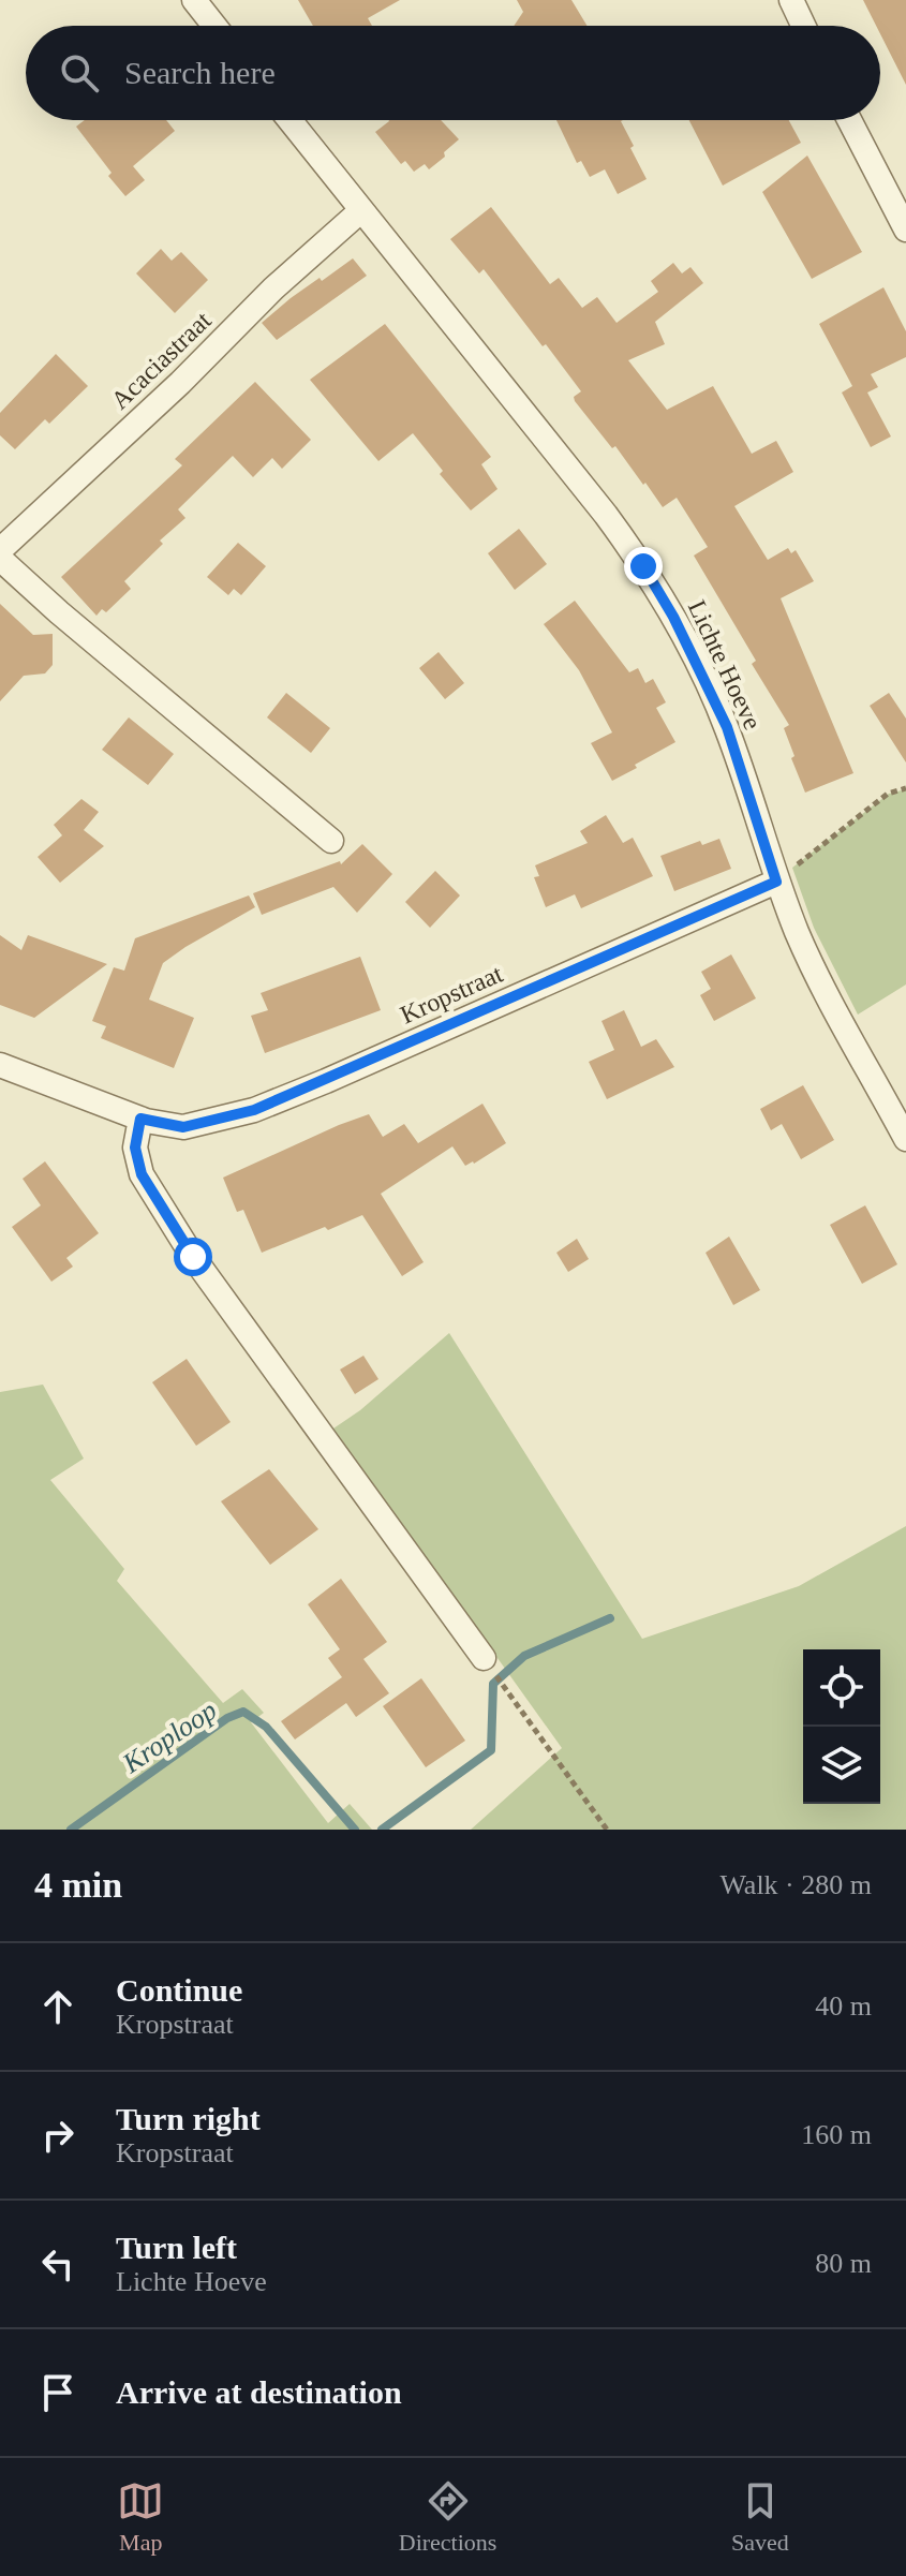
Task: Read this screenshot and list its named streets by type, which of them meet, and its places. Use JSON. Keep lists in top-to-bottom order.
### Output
{
  "streets": {
    "street": ["Acaciastraat", "Lichte Hoeve", "Kropstraat"]
  },
  "crossings": [
    ["Acaciastraat", "Lichte Hoeve"],
    ["Lichte Hoeve", "Kropstraat"]
  ],
  "water": ["Kroploop"],
  "page": {
    "search": "Search here",
    "heading": ["4 min", "Walk · 280 m"],
    "list": [
      ["Continue", "Kropstraat", "40 m"],
      ["Turn right", "Kropstraat", "160 m"],
      ["Turn left", "Lichte Hoeve", "80 m"],
      "Arrive at destination"
    ],
    "nav": ["Map", "Directions", "Saved"]
  }
}
